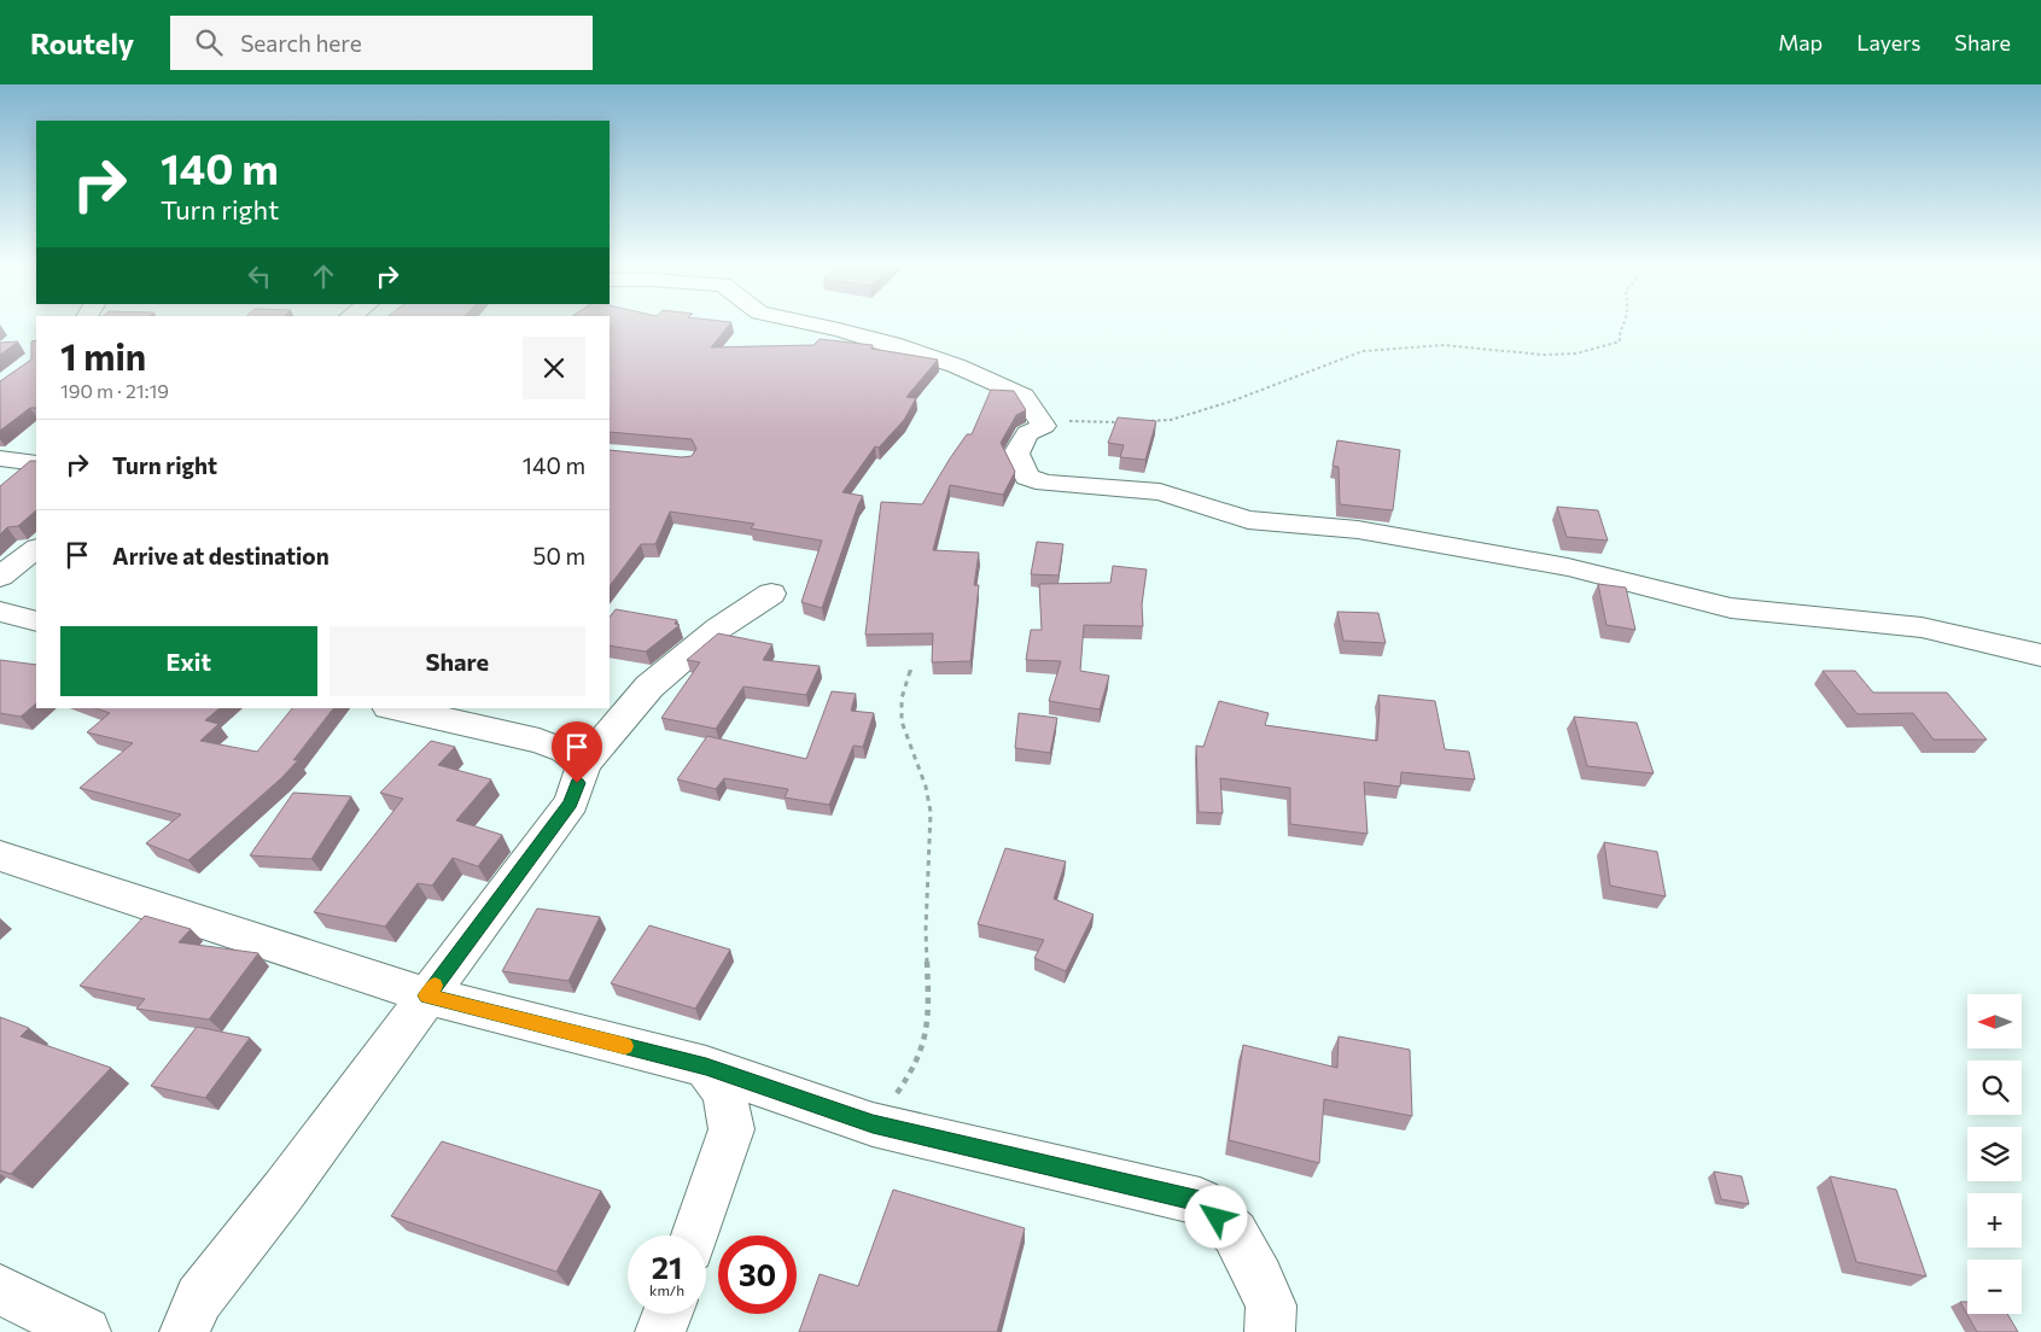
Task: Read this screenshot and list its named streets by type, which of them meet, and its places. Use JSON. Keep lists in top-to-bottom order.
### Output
{
  "north": "left",
  "page": {
    "header": "Routely",
    "search": "Search here",
    "nav": ["Map", "Layers", "Share"],
    "turn": ["140 m", "Turn right"],
    "heading": ["1 min", "190 m · 21:19"],
    "list": [
      {
        "name": "Turn right",
        "value": "140 m"
      },
      {
        "name": "Arrive at destination",
        "value": "50 m"
      }
    ],
    "buttons": ["Exit", "Share"],
    "map_buttons": ["+", "−"],
    "speed": "21 km/h",
    "limit": "30"
  }
}
